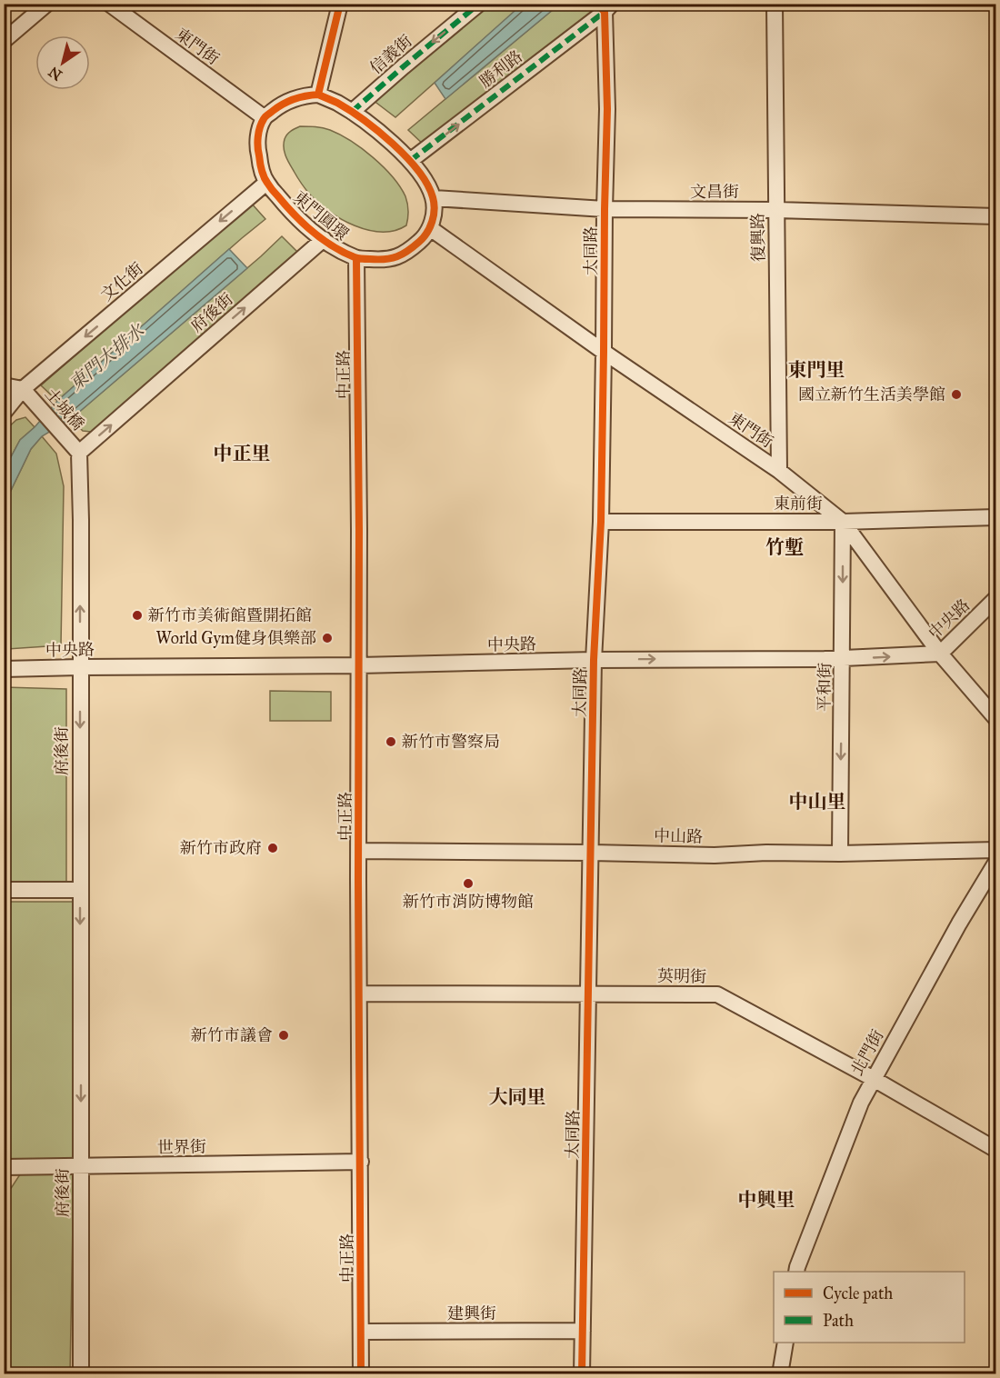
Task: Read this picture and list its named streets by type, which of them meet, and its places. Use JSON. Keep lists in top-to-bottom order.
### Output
{
  "streets": {
    "street": [
      "東門街",
      "信義街",
      "勝利路",
      "文昌街",
      "東門圓環",
      "復興路",
      "大同路",
      "文化街",
      "府後街",
      "中正路",
      "土城橋",
      "東前街",
      "中央路",
      "平和街",
      "中山路",
      "英明街",
      "北門街",
      "世界街",
      "建興街"
    ]
  },
  "crossings": [
    ["東門街", "信義街"],
    ["東門街", "勝利路"],
    ["東門街", "文昌街"],
    ["東門街", "東門圓環"],
    ["東門街", "復興路"],
    ["東門街", "大同路"],
    ["東門街", "文化街"],
    ["東門街", "府後街"],
    ["東門街", "中正路"],
    ["東門街", "東前街"],
    ["東門街", "中央路"],
    ["東門街", "平和街"],
    ["信義街", "勝利路"],
    ["信義街", "文昌街"],
    ["信義街", "東門圓環"],
    ["信義街", "文化街"],
    ["信義街", "府後街"],
    ["信義街", "中正路"],
    ["勝利路", "文昌街"],
    ["勝利路", "東門圓環"],
    ["勝利路", "大同路"],
    ["勝利路", "文化街"],
    ["勝利路", "府後街"],
    ["勝利路", "中正路"],
    ["文昌街", "東門圓環"],
    ["文昌街", "復興路"],
    ["文昌街", "大同路"],
    ["文昌街", "文化街"],
    ["文昌街", "府後街"],
    ["文昌街", "中正路"],
    ["東門圓環", "文化街"],
    ["東門圓環", "府後街"],
    ["東門圓環", "中正路"],
    ["大同路", "東前街"],
    ["大同路", "中央路"],
    ["大同路", "中山路"],
    ["大同路", "英明街"],
    ["大同路", "建興街"],
    ["文化街", "府後街"],
    ["文化街", "中正路"],
    ["文化街", "土城橋"],
    ["府後街", "中正路"],
    ["府後街", "土城橋"],
    ["府後街", "中央路"],
    ["府後街", "世界街"],
    ["中正路", "中央路"],
    ["中正路", "中山路"],
    ["中正路", "英明街"],
    ["中正路", "世界街"],
    ["中正路", "建興街"],
    ["東前街", "平和街"],
    ["中央路", "平和街"],
    ["平和街", "中山路"],
    ["英明街", "北門街"]
  ],
  "one_way": [
    "信義街",
    "勝利路",
    "文化街",
    "平和街"
  ],
  "districts": [
    "東門里",
    "中正里",
    "竹塹",
    "中山里",
    "大同里",
    "中興里"
  ],
  "water": ["東門大排水"],
  "places": [
    "國立新竹生活美學館",
    "新竹市美術館暨開拓館",
    "World Gym健身俱樂部",
    "新竹市警察局",
    "新竹市政府",
    "新竹市消防博物館",
    "新竹市議會"
  ],
  "legend": ["Cycle path", "Path"],
  "north": "bottom left"
}
